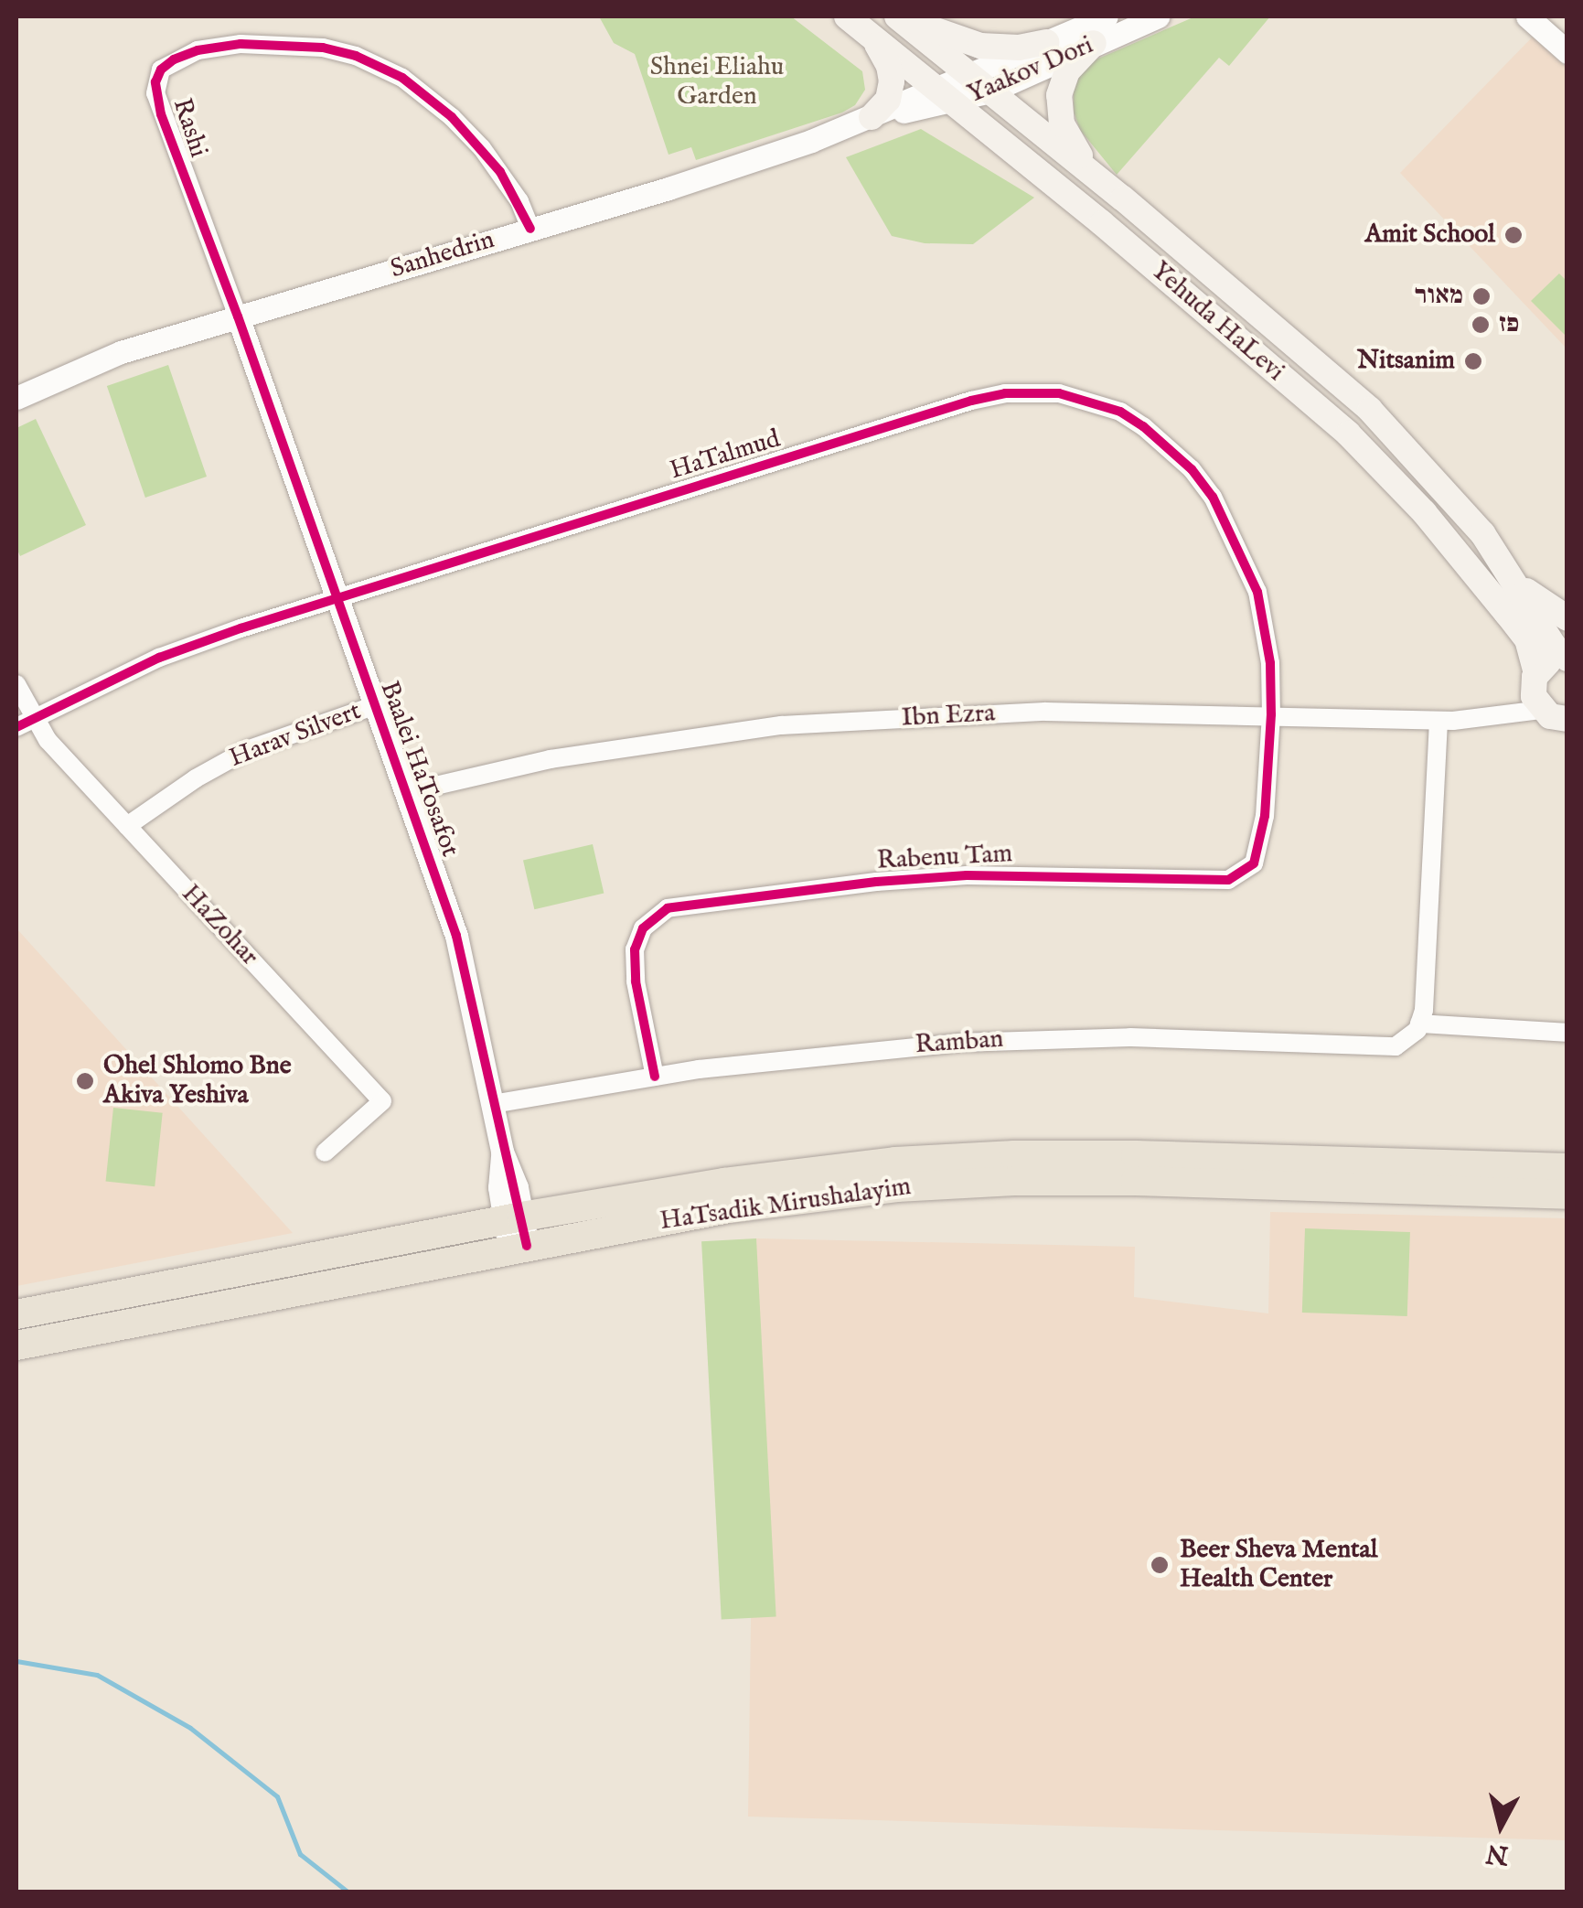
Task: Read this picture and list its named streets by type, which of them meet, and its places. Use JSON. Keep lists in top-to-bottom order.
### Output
{
  "streets": {
    "main road": ["Yehuda HaLevi", "HaTsadik Mirushalayim"],
    "street": [
      "Yaakov Dori",
      "Rashi",
      "Sanhedrin",
      "HaTalmud",
      "Ibn Ezra",
      "Harav Silvert",
      "Baalei HaTosafot",
      "Rabenu Tam",
      "HaZohar",
      "Ramban"
    ]
  },
  "crossings": [
    ["Yaakov Dori", "Sanhedrin"],
    ["Yaakov Dori", "Yehuda HaLevi"],
    ["Rashi", "Sanhedrin"],
    ["Rashi", "Baalei HaTosafot"],
    ["Sanhedrin", "Yehuda HaLevi"],
    ["Sanhedrin", "Baalei HaTosafot"],
    ["Yehuda HaLevi", "Ibn Ezra"],
    ["HaTalmud", "Ibn Ezra"],
    ["HaTalmud", "Baalei HaTosafot"],
    ["HaTalmud", "Rabenu Tam"],
    ["HaTalmud", "HaZohar"],
    ["Ibn Ezra", "Baalei HaTosafot"],
    ["Ibn Ezra", "Rabenu Tam"],
    ["Harav Silvert", "Baalei HaTosafot"],
    ["Harav Silvert", "HaZohar"],
    ["Baalei HaTosafot", "Ramban"],
    ["Baalei HaTosafot", "HaTsadik Mirushalayim"],
    ["Rabenu Tam", "Ramban"]
  ],
  "parks": ["Shnei Eliahu Garden"],
  "places": [
    "Amit School",
    "מאור",
    "פז",
    "Nitsanim",
    "Ohel Shlomo Bne Akiva Yeshiva",
    "Beer Sheva Mental Health Center"
  ],
  "north": "bottom"
}
